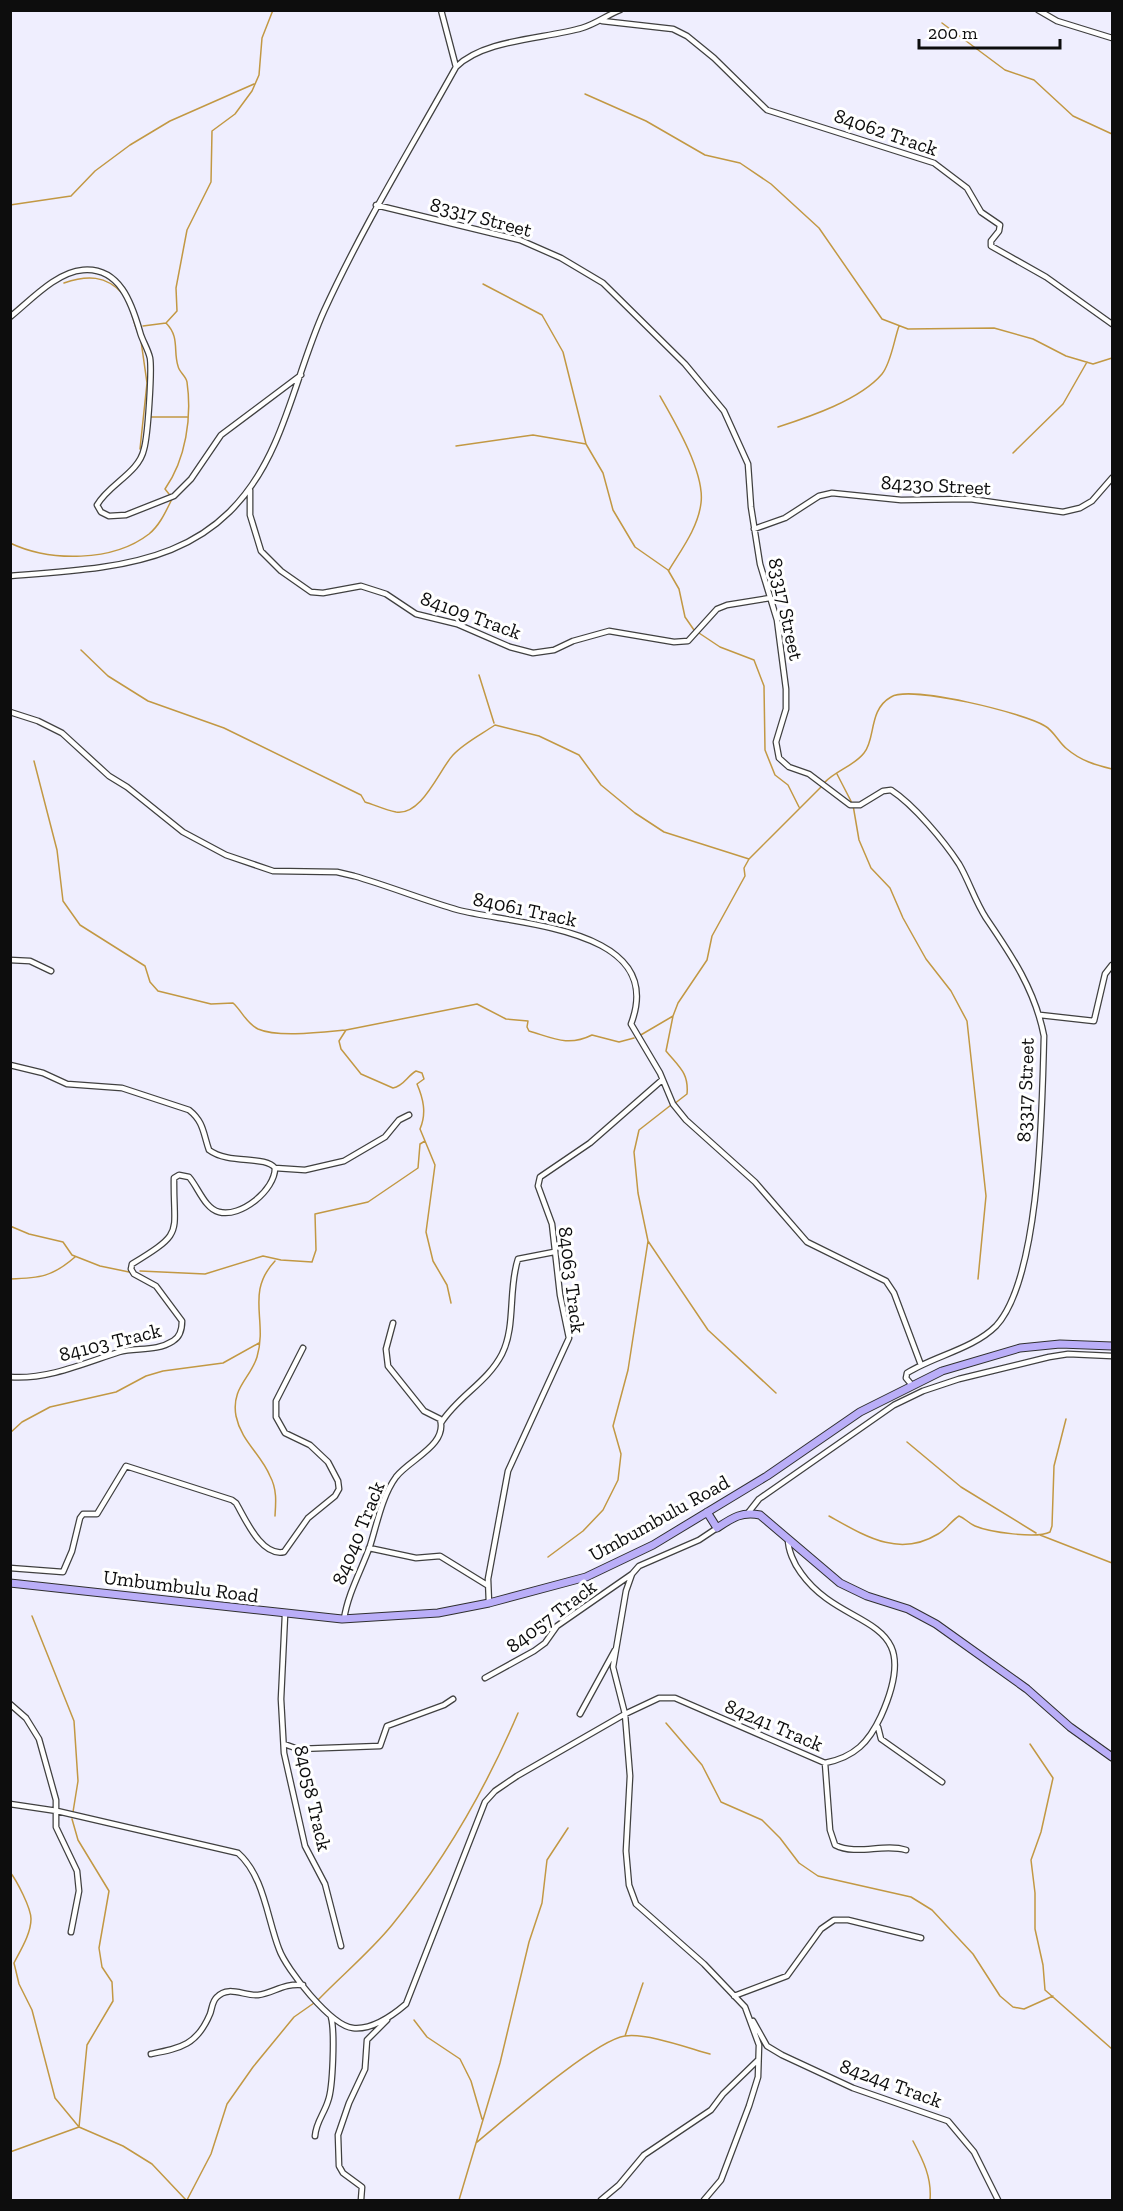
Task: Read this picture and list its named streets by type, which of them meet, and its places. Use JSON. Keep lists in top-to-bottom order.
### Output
{
  "streets": {
    "main road": ["Umbumbulu Road"],
    "street": [
      "84062 Track",
      "83317 Street",
      "84230 Street",
      "84109 Track",
      "84061 Track",
      "84063 Track",
      "84103 Track",
      "84040 Track",
      "84057 Track",
      "84241 Track",
      "84058 Track",
      "84244 Track"
    ]
  },
  "crossings": [
    ["83317 Street", "84230 Street"],
    ["83317 Street", "84109 Track"],
    ["83317 Street", "84061 Track"],
    ["84061 Track", "84063 Track"],
    ["84063 Track", "Umbumbulu Road"],
    ["84063 Track", "84040 Track"],
    ["Umbumbulu Road", "84040 Track"],
    ["Umbumbulu Road", "84058 Track"],
    ["84241 Track", "84244 Track"]
  ],
  "scale_bar": "200 m"
}
